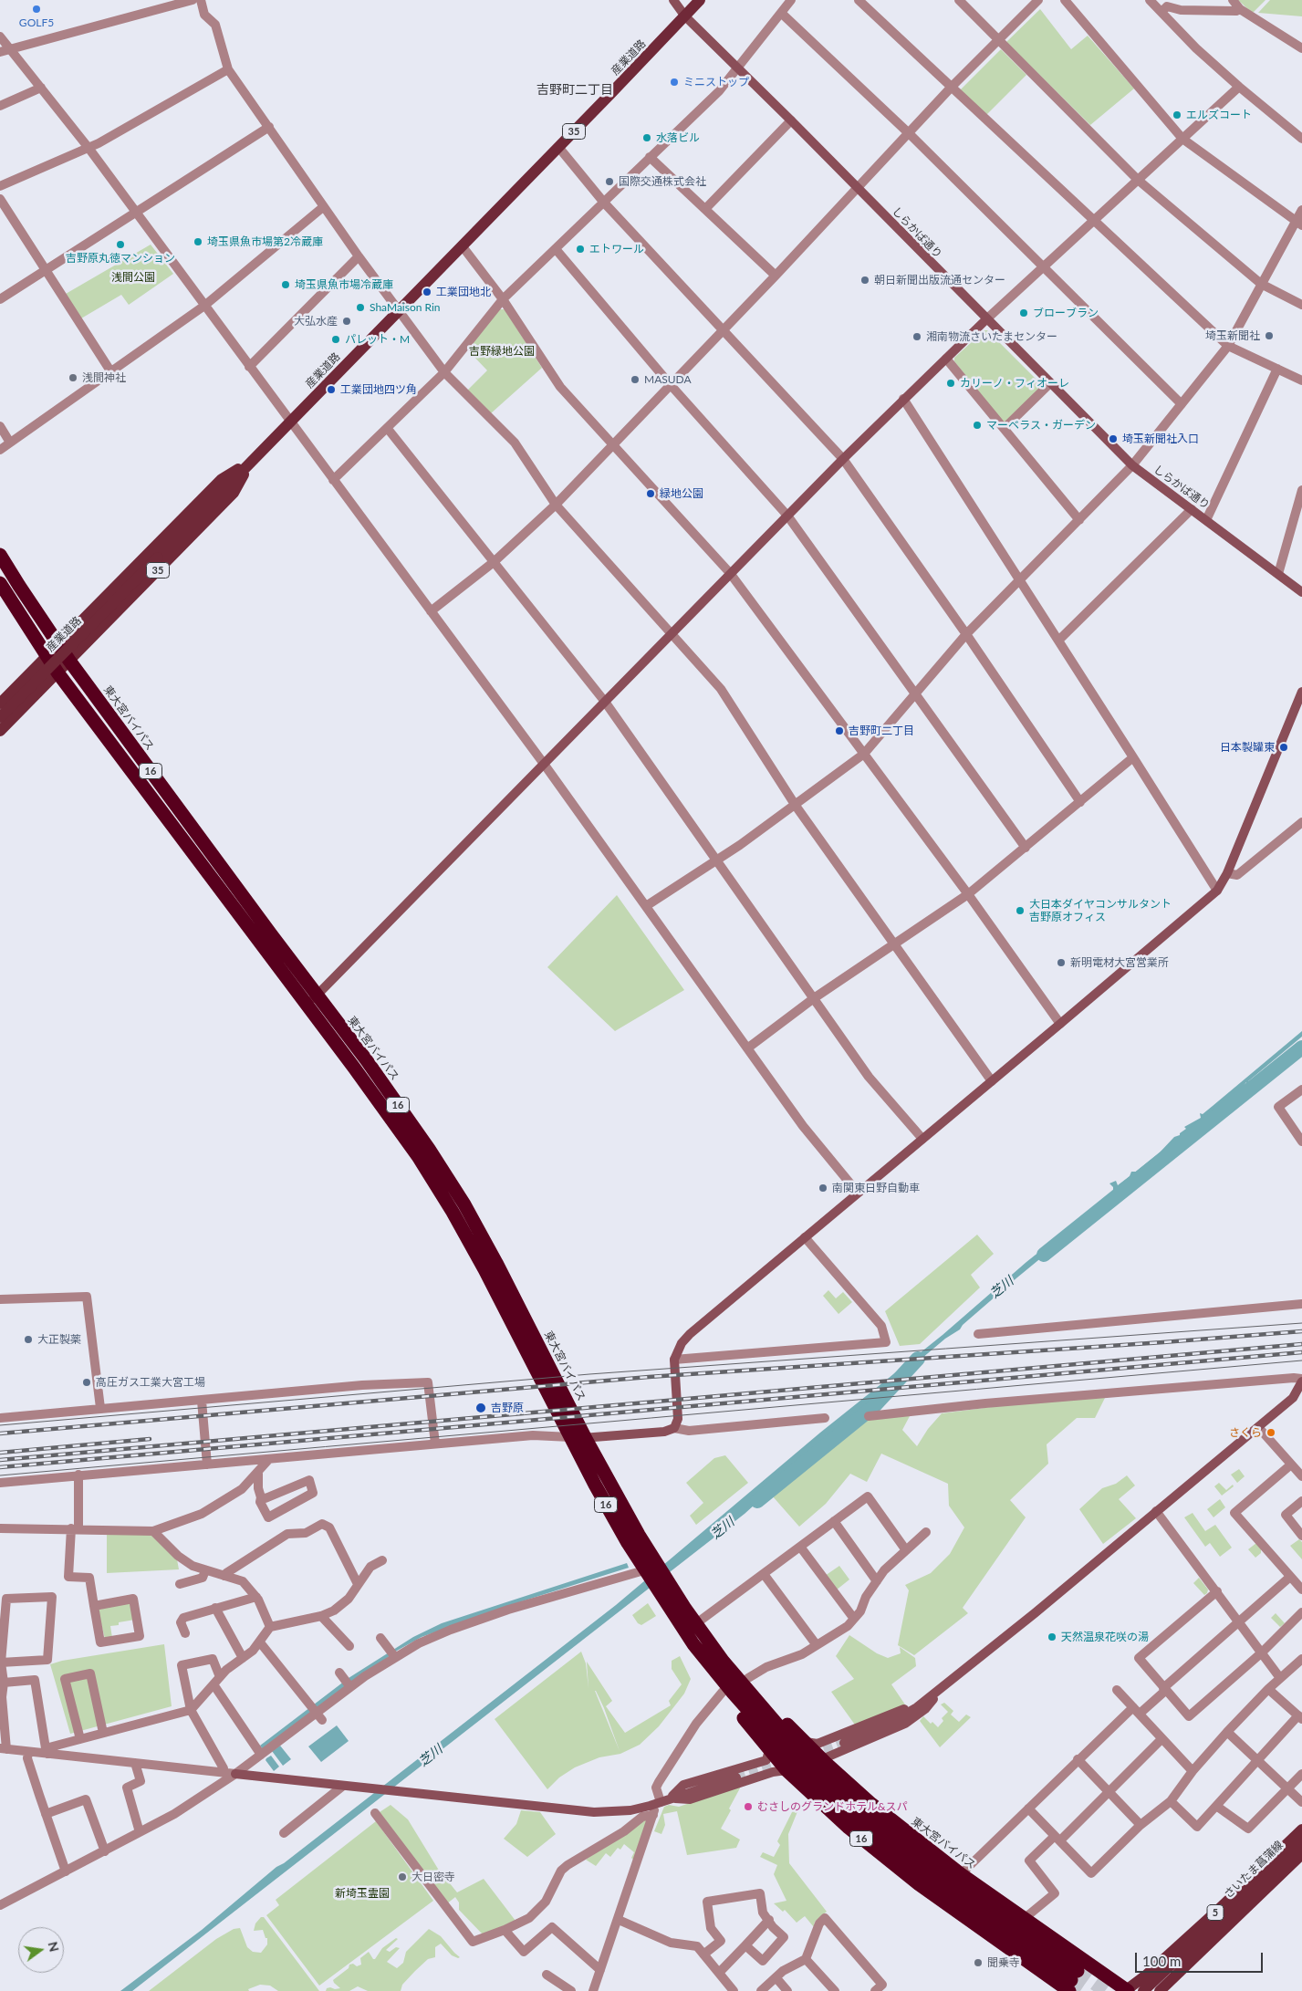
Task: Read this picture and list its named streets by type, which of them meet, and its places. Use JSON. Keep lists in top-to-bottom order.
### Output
{
  "streets": {
    "highway": ["東大宮バイパス", "16"],
    "main road": [
      "産業道路",
      "35",
      "さいたま菖蒲線",
      "5"
    ],
    "street": ["しらかば通り"]
  },
  "crossings": [
    ["産業道路", "35"],
    ["産業道路", "しらかば通り"],
    ["35", "東大宮バイパス"],
    ["東大宮バイパス", "5"]
  ],
  "districts": ["吉野町二丁目"],
  "water": ["芝川"],
  "parks": ["浅間公園", "吉野緑地公園", "新埼玉霊園"],
  "places": [
    "GOLF5",
    "ミニストップ",
    "エルズコート",
    "水落ビル",
    "国際交通株式会社",
    "埼玉県魚市場第2冷蔵庫",
    "吉野原丸徳マンション",
    "エトワール",
    "朝日新聞出版流通センター",
    "埼玉県魚市場冷蔵庫",
    "工業団地北",
    "ShaMaison Rin",
    "ブローブラン",
    "大弘水産",
    "埼玉新聞社",
    "湘南物流さいたまセンター",
    "パレット・M",
    "浅間神社",
    "MASUDA",
    "カリーノ・フィオーレ",
    "工業団地四ツ角",
    "マーベラス・ガーデン",
    "埼玉新聞社入口",
    "緑地公園",
    "吉野町二丁目",
    "日本製罐東",
    "大日本ダイヤコンサルタント 吉野原オフィス",
    "新明電材大宮営業所",
    "南関東日野自動車",
    "大正製薬",
    "高圧ガス工業大宮工場",
    "吉野原",
    "さくら",
    "天然温泉花咲の湯",
    "むさしのグランドホテル&スパ",
    "大日密寺",
    "聞乗寺"
  ],
  "scale_bar": "100 m",
  "north": "right"
}
